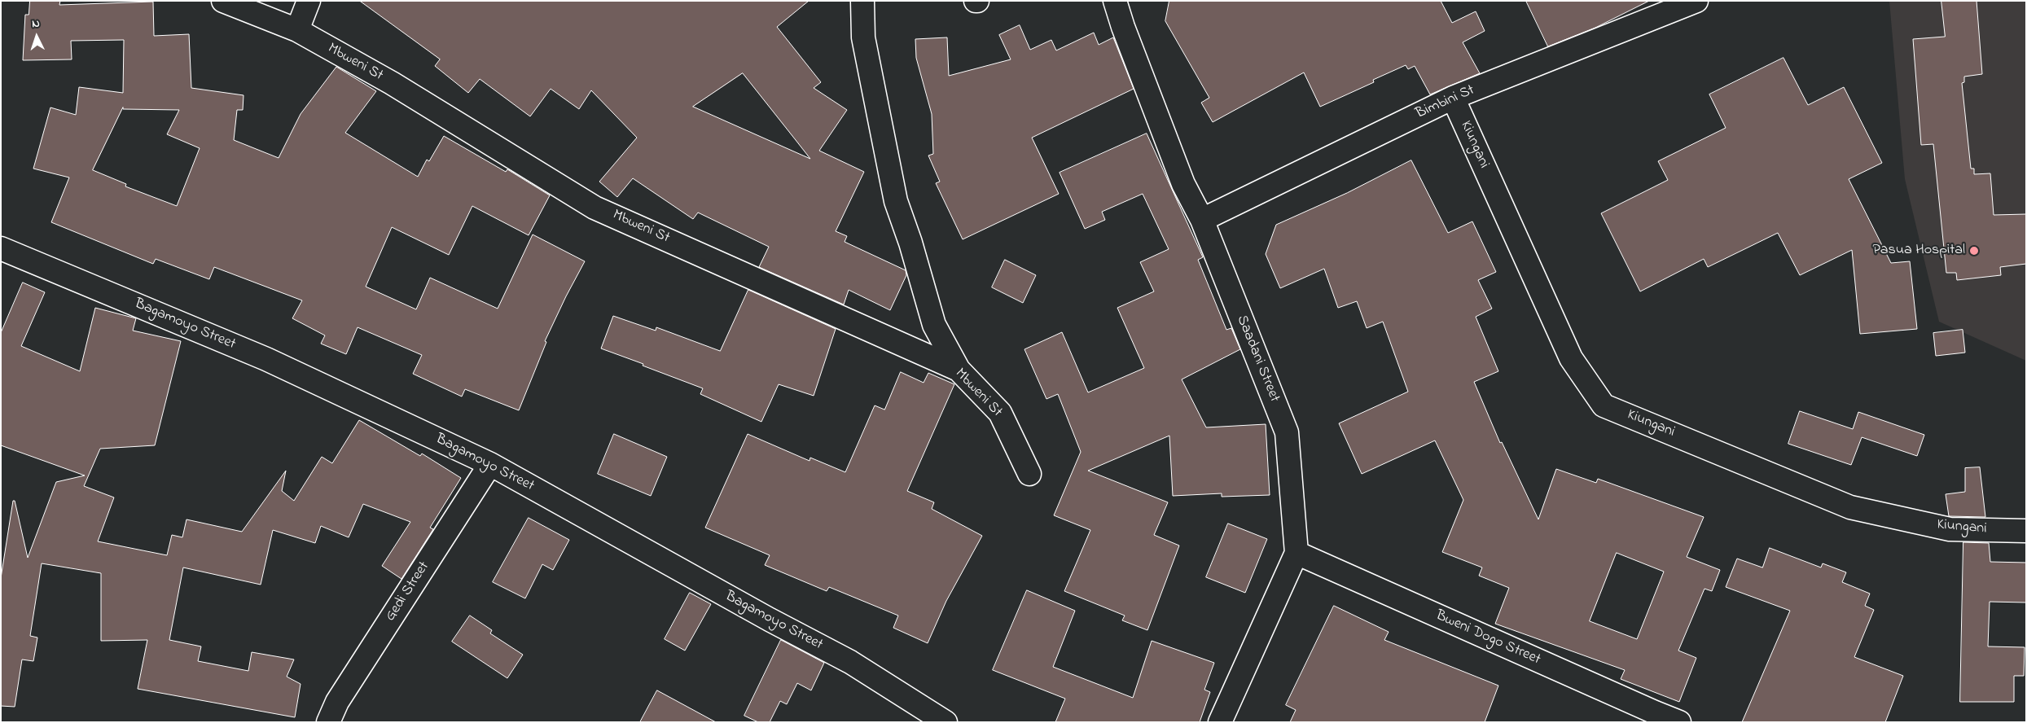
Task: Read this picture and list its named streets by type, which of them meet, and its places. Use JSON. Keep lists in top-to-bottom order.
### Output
{
  "streets": {
    "street": [
      "Mbweni St",
      "Bimbini St",
      "Kiungani",
      "Bagamoyo Street",
      "Saadani Street",
      "Gedi Street",
      "Bweni Dogo Street"
    ]
  },
  "crossings": [
    ["Bimbini St", "Kiungani"],
    ["Bimbini St", "Saadani Street"],
    ["Bagamoyo Street", "Gedi Street"],
    ["Saadani Street", "Bweni Dogo Street"]
  ],
  "places": ["Pasua Hospital"],
  "north": "top"
}
